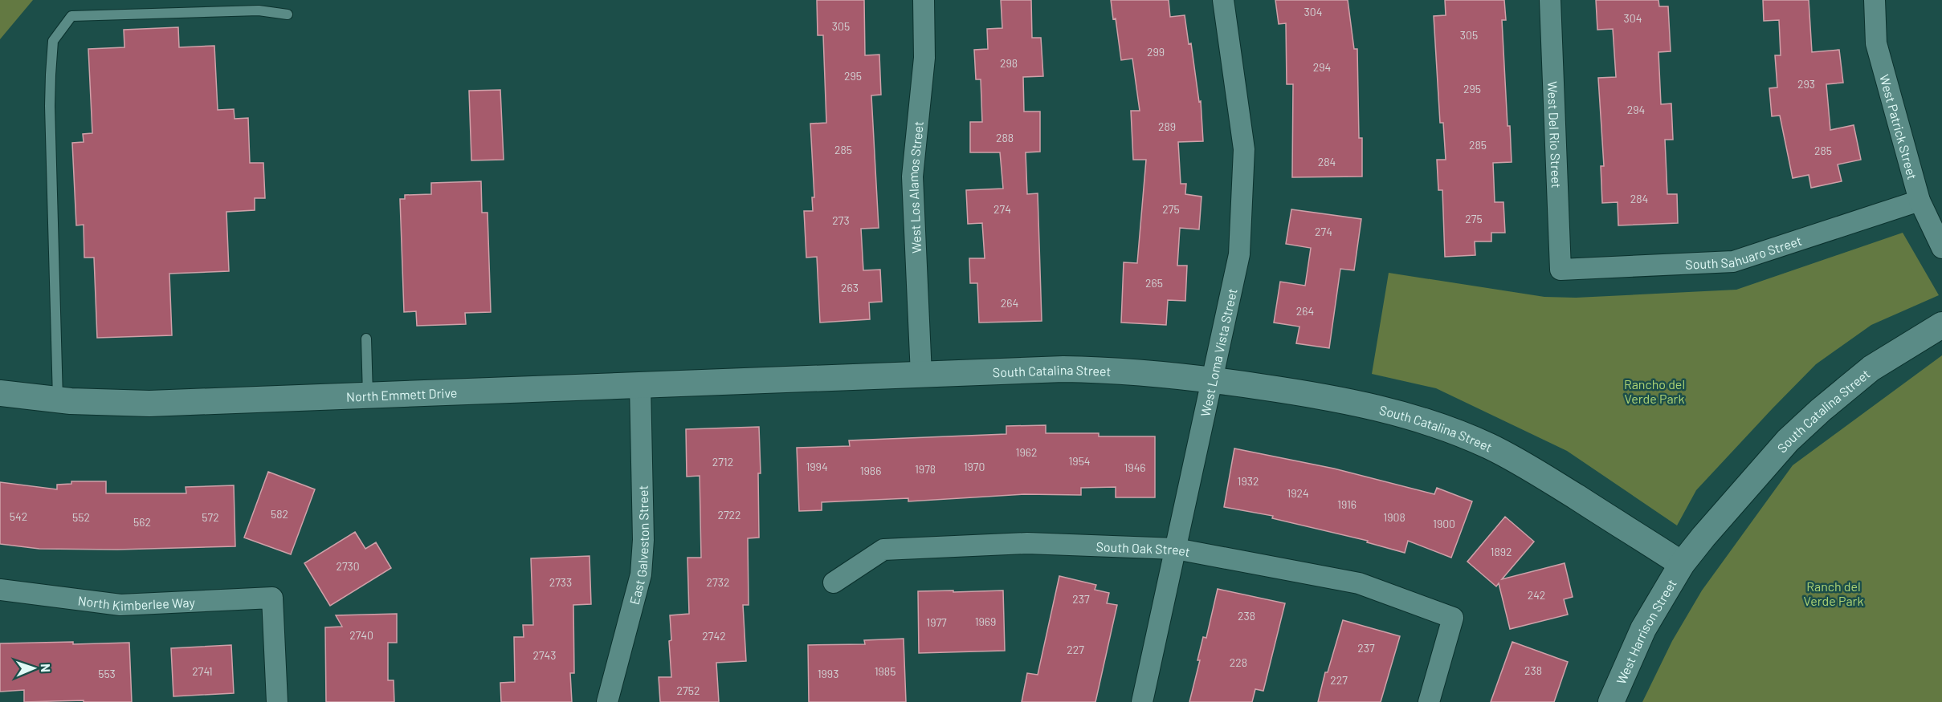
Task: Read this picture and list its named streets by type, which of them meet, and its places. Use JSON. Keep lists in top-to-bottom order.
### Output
{
  "streets": {
    "street": [
      "West Patrick Street",
      "West Del Rio Street",
      "West Los Alamos Street",
      "South Sahuaro Street",
      "West Loma Vista Street",
      "South Catalina Street",
      "North Emmett Drive",
      "East Galveston Street",
      "South Oak Street",
      "North Kimberlee Way",
      "West Harrison Street"
    ]
  },
  "crossings": [
    ["West Patrick Street", "South Sahuaro Street"],
    ["West Del Rio Street", "South Sahuaro Street"],
    ["West Los Alamos Street", "South Catalina Street"],
    ["West Loma Vista Street", "South Catalina Street"],
    ["West Loma Vista Street", "South Oak Street"],
    ["South Catalina Street", "North Emmett Drive"],
    ["South Catalina Street", "West Harrison Street"],
    ["North Emmett Drive", "East Galveston Street"]
  ],
  "parks": ["Rancho del Verde Park", "Ranch del Verde Park"],
  "house_numbers": [
    "304",
    "304",
    "305",
    "305",
    "299",
    "298",
    "294",
    "295",
    "293",
    "295",
    "294",
    "289",
    "288",
    "285",
    "285",
    "285",
    "284",
    "284",
    "274",
    "275",
    "275",
    "273",
    "274",
    "265",
    "263",
    "264",
    "264",
    "1962",
    "1954",
    "2712",
    "1994",
    "1970",
    "1946",
    "1978",
    "1986",
    "1932",
    "1924",
    "1916",
    "582",
    "2722",
    "542",
    "552",
    "572",
    "1908",
    "562",
    "1900",
    "1892",
    "2730",
    "2733",
    "2732",
    "242",
    "237",
    "238",
    "1969",
    "1977",
    "2740",
    "2742",
    "237",
    "227",
    "2743",
    "228",
    "238",
    "2741",
    "1985",
    "553",
    "1993",
    "227",
    "2752"
  ],
  "north": "right"
}
